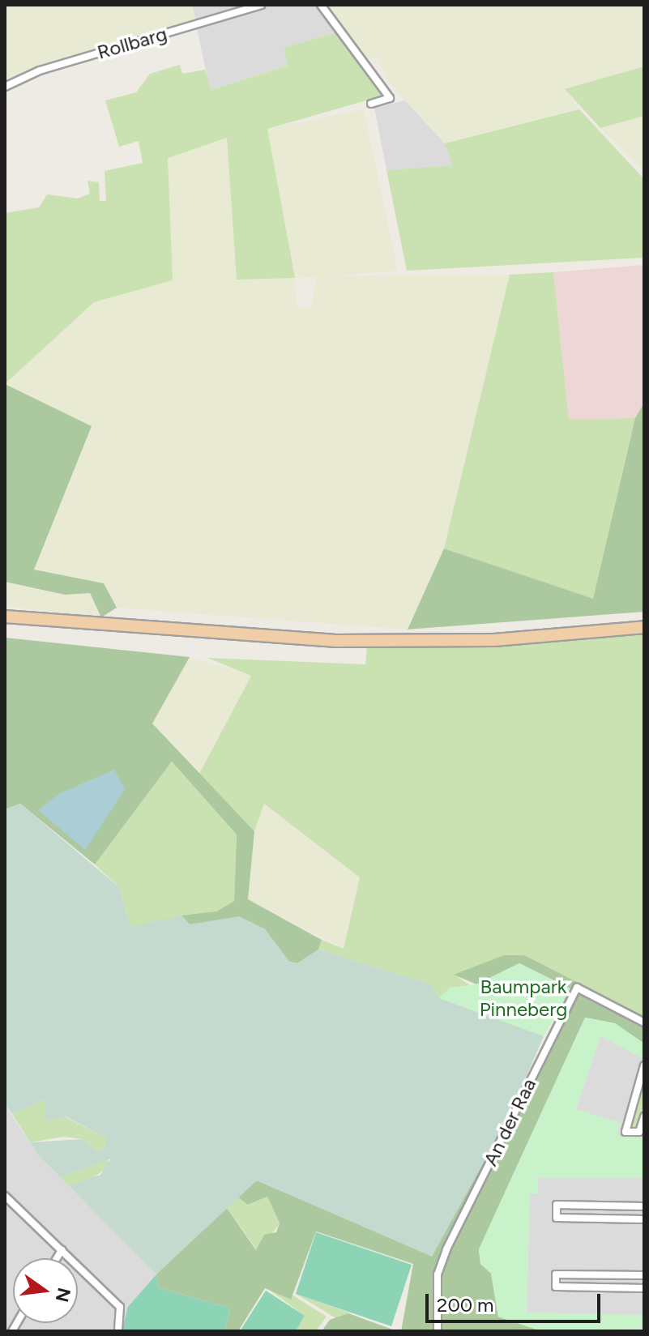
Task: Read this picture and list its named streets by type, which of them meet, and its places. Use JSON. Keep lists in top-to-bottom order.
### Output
{
  "streets": {
    "street": ["Rollbarg", "An der Raa"]
  },
  "parks": ["Baumpark Pinneberg"],
  "scale_bar": "200 m",
  "north": "right"
}
